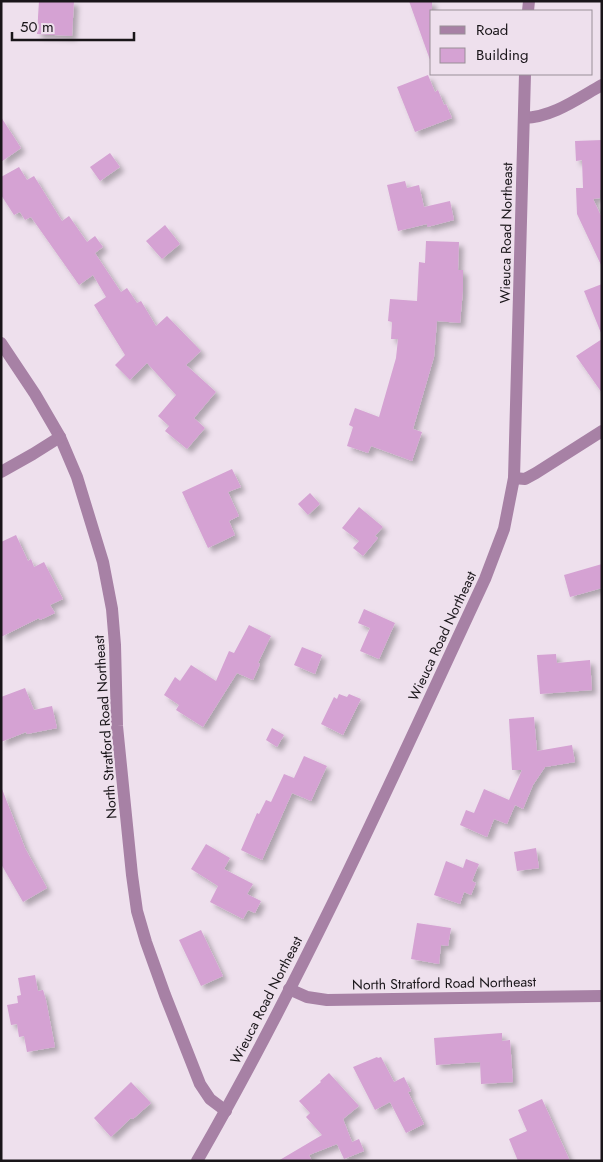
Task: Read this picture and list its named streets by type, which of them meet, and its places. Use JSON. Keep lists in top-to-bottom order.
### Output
{
  "streets": {
    "street": ["Wieuca Road Northeast", "North Stratford Road Northeast"]
  },
  "crossings": [
    ["Wieuca Road Northeast", "North Stratford Road Northeast"]
  ],
  "legend": ["Road", "Building"],
  "scale_bar": "50 m"
}
